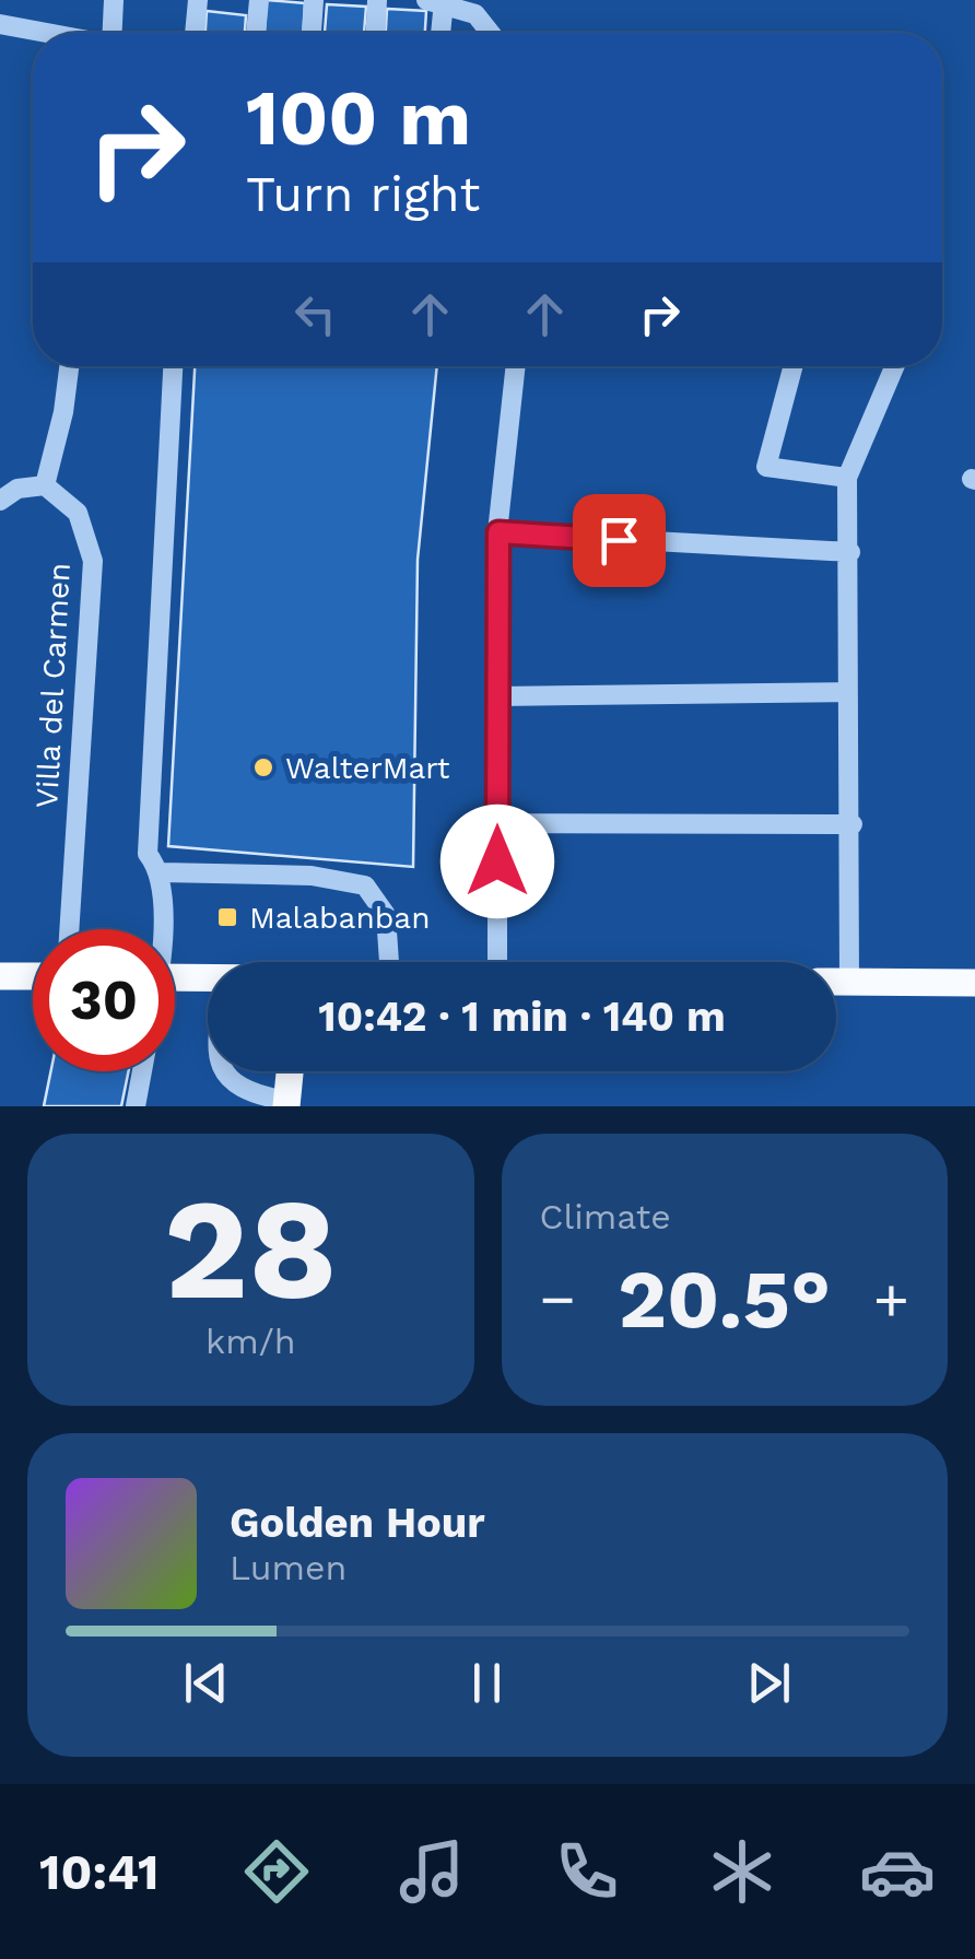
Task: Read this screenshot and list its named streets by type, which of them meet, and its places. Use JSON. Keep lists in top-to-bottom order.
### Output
{
  "streets": {
    "street": ["Villa del Carmen"]
  },
  "places": {
    "other": ["WalterMart"],
    "transit": ["Malabanban"]
  },
  "page": {
    "turn": ["100 m", "Turn right"],
    "limit": "30",
    "trip": "10:42 · 1 min · 140 m",
    "tile": [
      ["28", "km/h"],
      "Climate"
    ],
    "heat": ["−", "20.5°", "+"],
    "song": ["Golden Hour", "Lumen"],
    "tabs": "10:41"
  }
}
